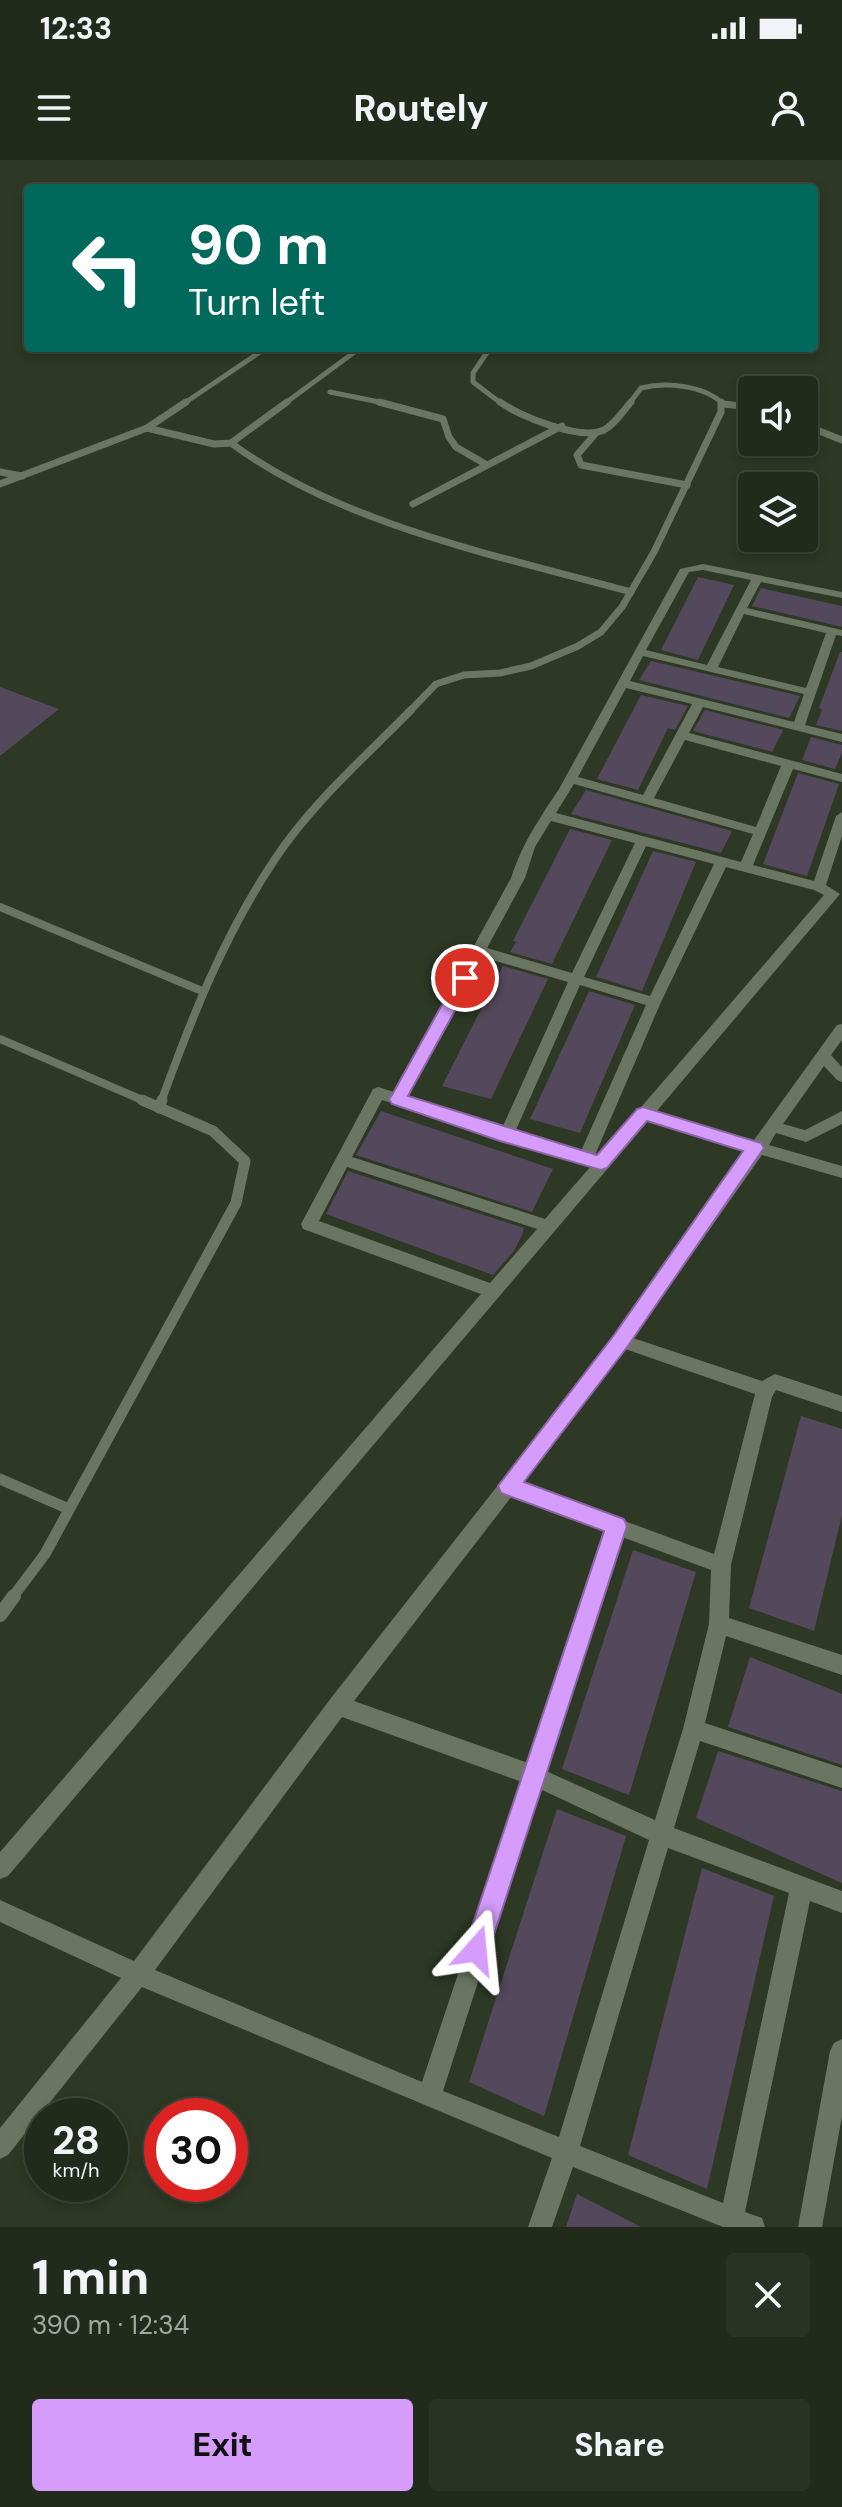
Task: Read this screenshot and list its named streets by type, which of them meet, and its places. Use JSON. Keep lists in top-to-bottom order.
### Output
{
  "page": {
    "status": "12:33",
    "header": "Routely",
    "turn": ["90 m", "Turn left"],
    "speed": "28 km/h",
    "limit": "30",
    "heading": ["1 min", "390 m · 12:34"],
    "buttons": ["Exit", "Share"]
  }
}
